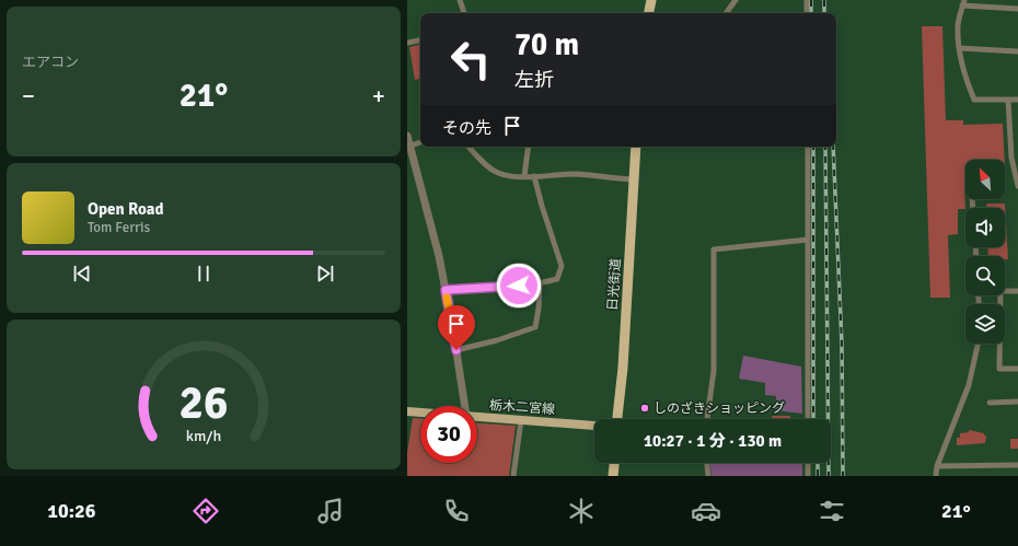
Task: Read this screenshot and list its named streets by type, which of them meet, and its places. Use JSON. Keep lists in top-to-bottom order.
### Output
{
  "streets": {
    "highway": ["日光街道"],
    "main road": ["栃木二宮線"]
  },
  "places": ["しのざきショッピング"],
  "north": "top left",
  "page": {
    "tile": "エアコン",
    "turn": ["70 m", "左折"],
    "heat": ["−", "21°", "+"],
    "then": "その先",
    "song": ["Open Road", "Tom Ferris"],
    "limit": "30",
    "trip": "10:27 · 1 分 · 130 m",
    "tabs": ["10:26", "21°"],
    "gauge": ["26", "km/h"]
  }
}
